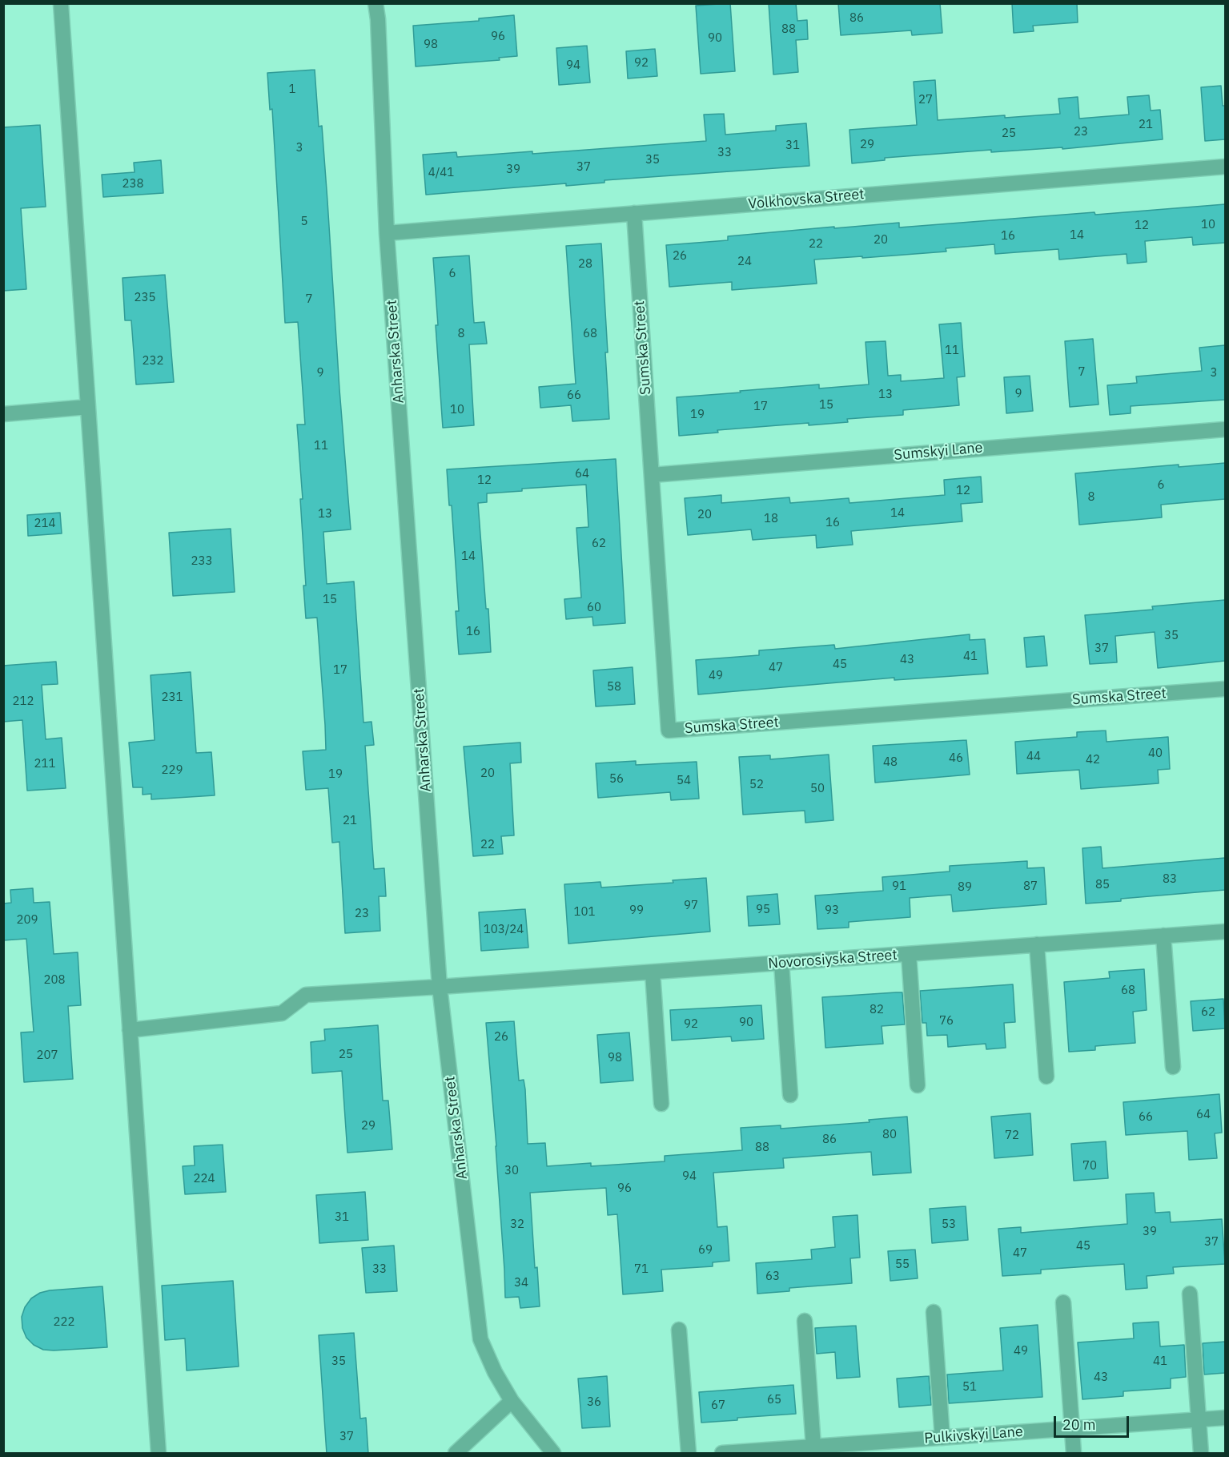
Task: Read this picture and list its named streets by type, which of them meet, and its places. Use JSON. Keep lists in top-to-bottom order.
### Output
{
  "streets": {
    "street": [
      "Volkhovska Street",
      "Sumska Street",
      "Anharska Street",
      "Sumskyi Lane",
      "Novorosiyska Street",
      "Pulkivskyi Lane"
    ]
  },
  "crossings": [
    ["Volkhovska Street", "Sumska Street"],
    ["Volkhovska Street", "Anharska Street"],
    ["Sumska Street", "Sumskyi Lane"],
    ["Anharska Street", "Novorosiyska Street"]
  ],
  "house_numbers": [
    "86",
    "88",
    "96",
    "90",
    "98",
    "92",
    "94",
    "1",
    "27",
    "21",
    "23",
    "25",
    "29",
    "31",
    "3",
    "33",
    "35",
    "37",
    "39",
    "4/41",
    "238",
    "5",
    "10",
    "12",
    "14",
    "16",
    "20",
    "22",
    "26",
    "24",
    "28",
    "6",
    "235",
    "7",
    "8",
    "68",
    "11",
    "232",
    "7",
    "9",
    "3",
    "9",
    "13",
    "66",
    "15",
    "17",
    "10",
    "19",
    "11",
    "64",
    "12",
    "6",
    "12",
    "8",
    "14",
    "13",
    "20",
    "18",
    "16",
    "214",
    "62",
    "14",
    "233",
    "15",
    "60",
    "16",
    "35",
    "37",
    "41",
    "43",
    "45",
    "47",
    "17",
    "49",
    "58",
    "231",
    "212",
    "40",
    "44",
    "46",
    "42",
    "48",
    "211",
    "229",
    "20",
    "19",
    "56",
    "54",
    "52",
    "50",
    "21",
    "22",
    "83",
    "85",
    "91",
    "87",
    "89",
    "97",
    "95",
    "99",
    "93",
    "101",
    "23",
    "209",
    "103/24",
    "208",
    "68",
    "82",
    "62",
    "76",
    "90",
    "92",
    "26",
    "25",
    "207",
    "98",
    "64",
    "66",
    "29",
    "80",
    "72",
    "86",
    "88",
    "70",
    "30",
    "94",
    "224",
    "96",
    "31",
    "32",
    "53",
    "39",
    "37",
    "45",
    "69",
    "47",
    "55",
    "33",
    "71",
    "63",
    "34",
    "222",
    "49",
    "35",
    "41",
    "43",
    "51",
    "65",
    "36",
    "67",
    "37"
  ],
  "scale_bar": "20 m"
}
